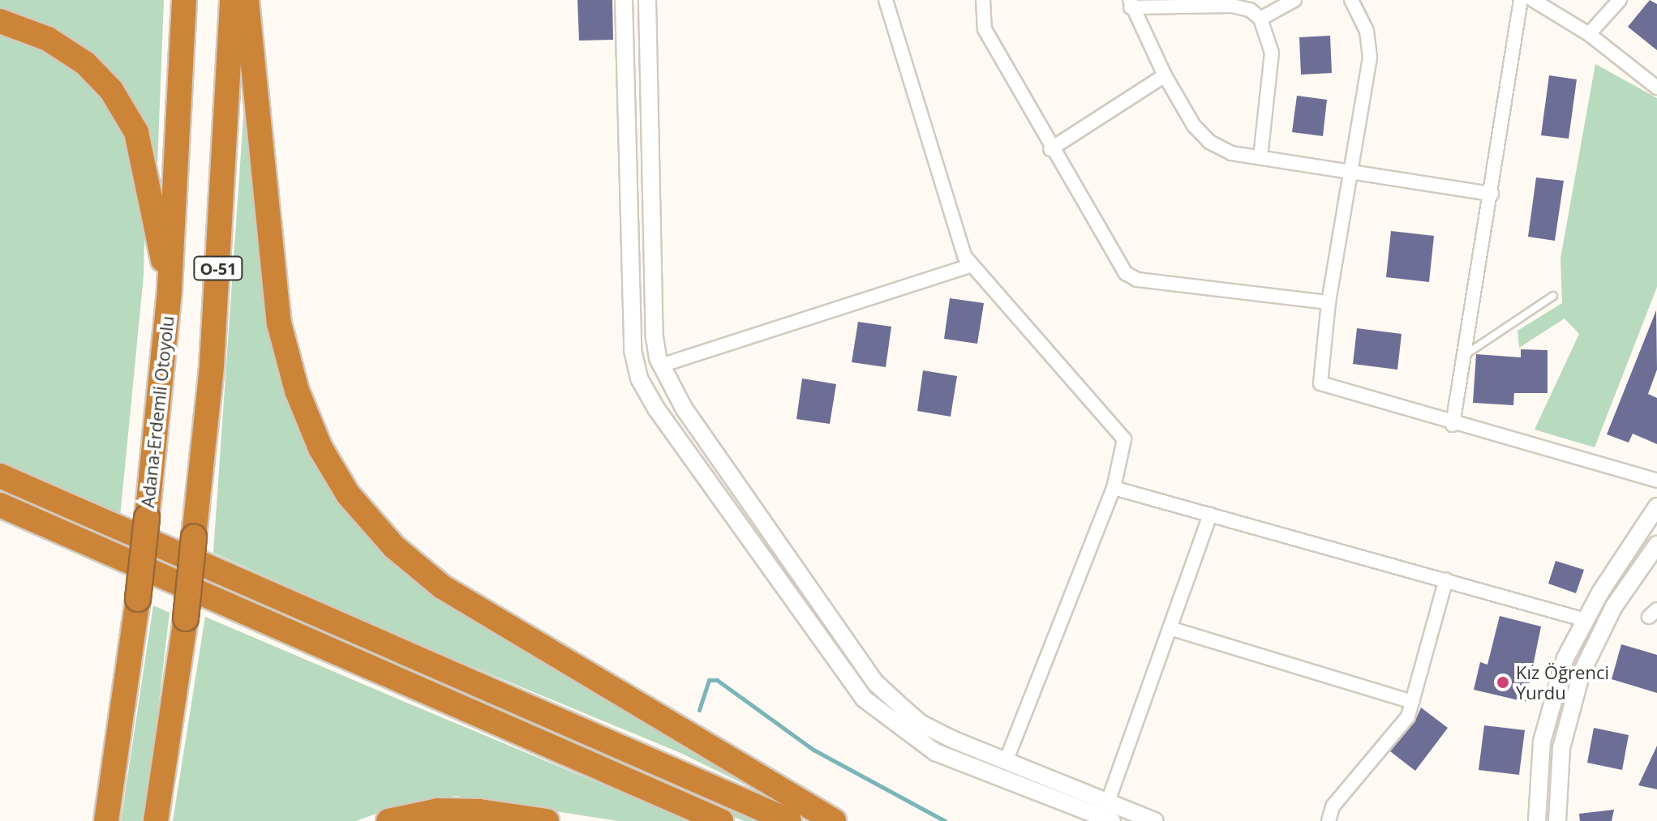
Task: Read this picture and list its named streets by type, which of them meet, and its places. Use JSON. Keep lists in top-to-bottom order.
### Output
{
  "streets": {
    "highway": ["O-51", "Adana-Erdemli Otoyolu"]
  },
  "places": ["Kız Öğrenci Yurdu"]
}
